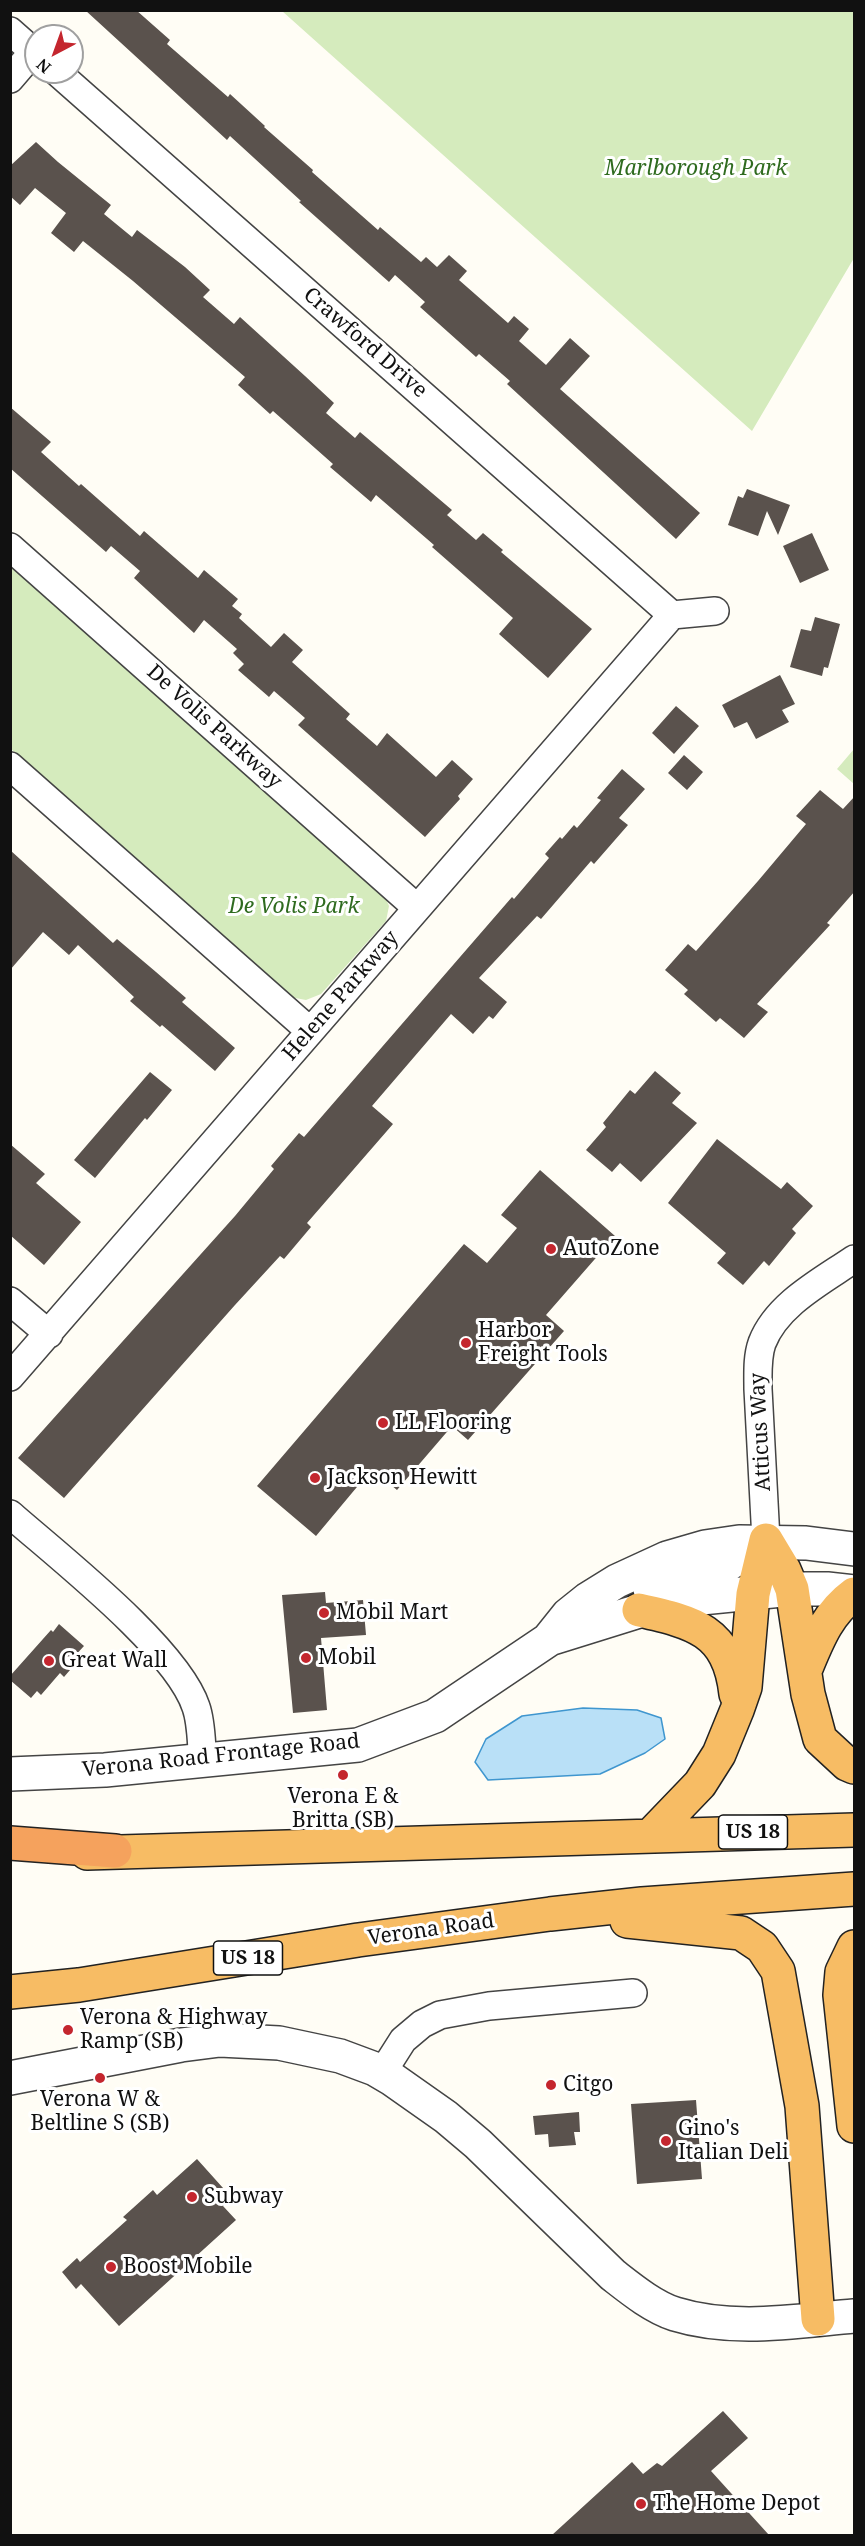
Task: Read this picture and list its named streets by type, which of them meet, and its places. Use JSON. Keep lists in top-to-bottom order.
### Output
{
  "streets": {
    "highway": ["US 18", "Verona Road"],
    "street": [
      "Crawford Drive",
      "De Volis Parkway",
      "Helene Parkway",
      "Atticus Way",
      "Verona Road Frontage Road"
    ]
  },
  "crossings": [
    ["Crawford Drive", "Helene Parkway"],
    ["De Volis Parkway", "Helene Parkway"],
    ["Atticus Way", "Verona Road Frontage Road"]
  ],
  "parks": ["Marlborough Park", "De Volis Park"],
  "places": [
    "AutoZone",
    "Harbor Freight Tools",
    "LL Flooring",
    "Jackson Hewitt",
    "Mobil Mart",
    "Mobil",
    "Great Wall",
    "Verona E & Britta (SB)",
    "Verona & Highway Ramp (SB)",
    "Verona W & Beltline S (SB)",
    "Citgo",
    "Gino's Italian Deli",
    "Subway",
    "Boost Mobile",
    "The Home Depot"
  ],
  "north": "bottom left"
}
